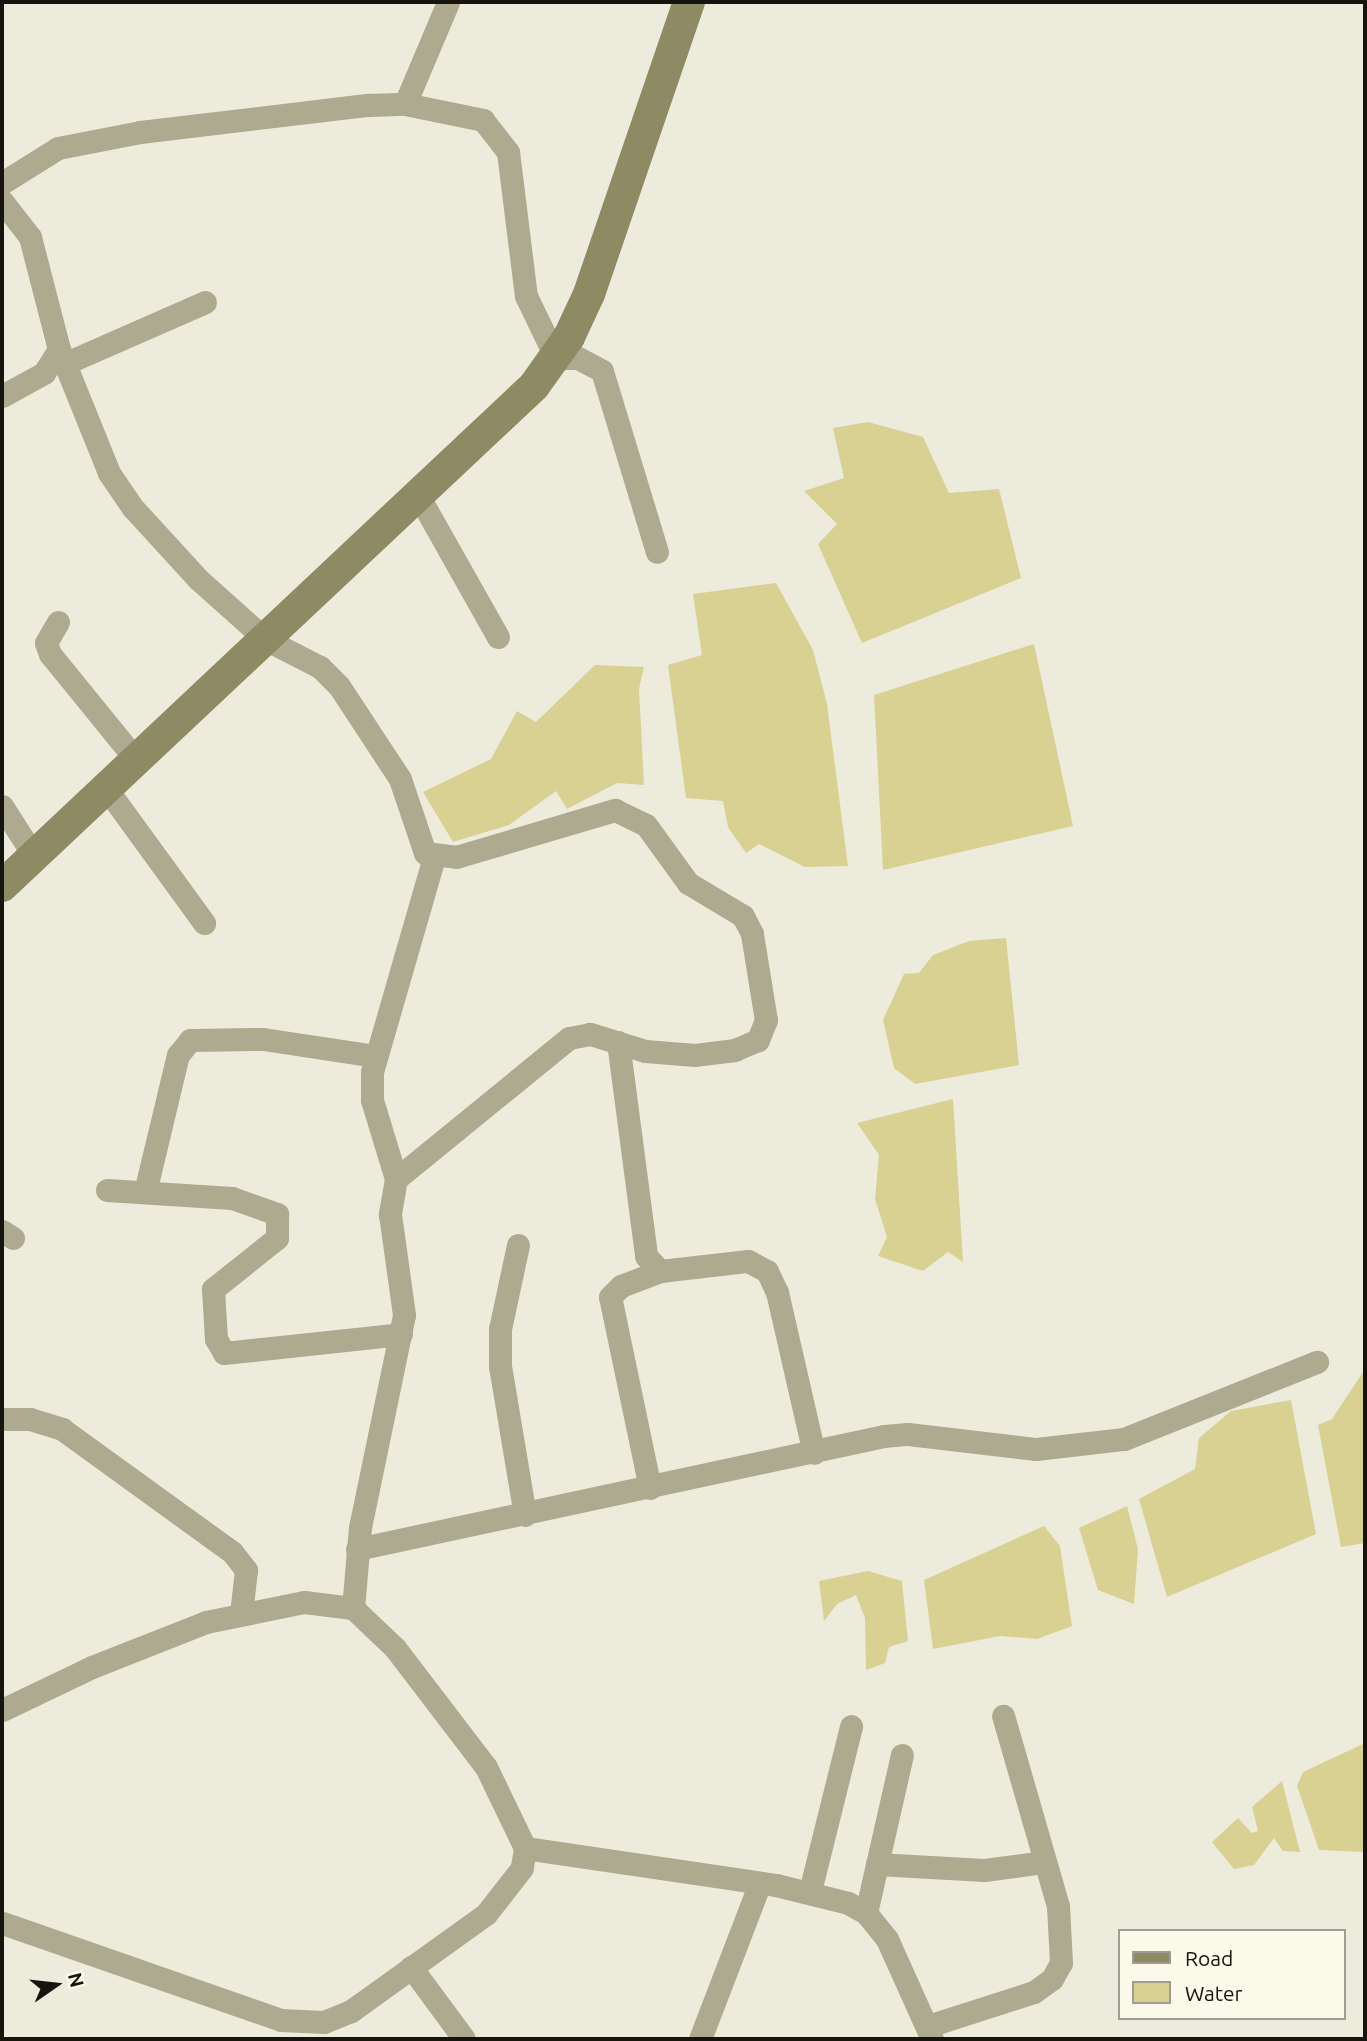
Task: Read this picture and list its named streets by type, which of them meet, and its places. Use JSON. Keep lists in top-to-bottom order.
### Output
{
  "legend": ["Road", "Water"],
  "north": "right"
}
